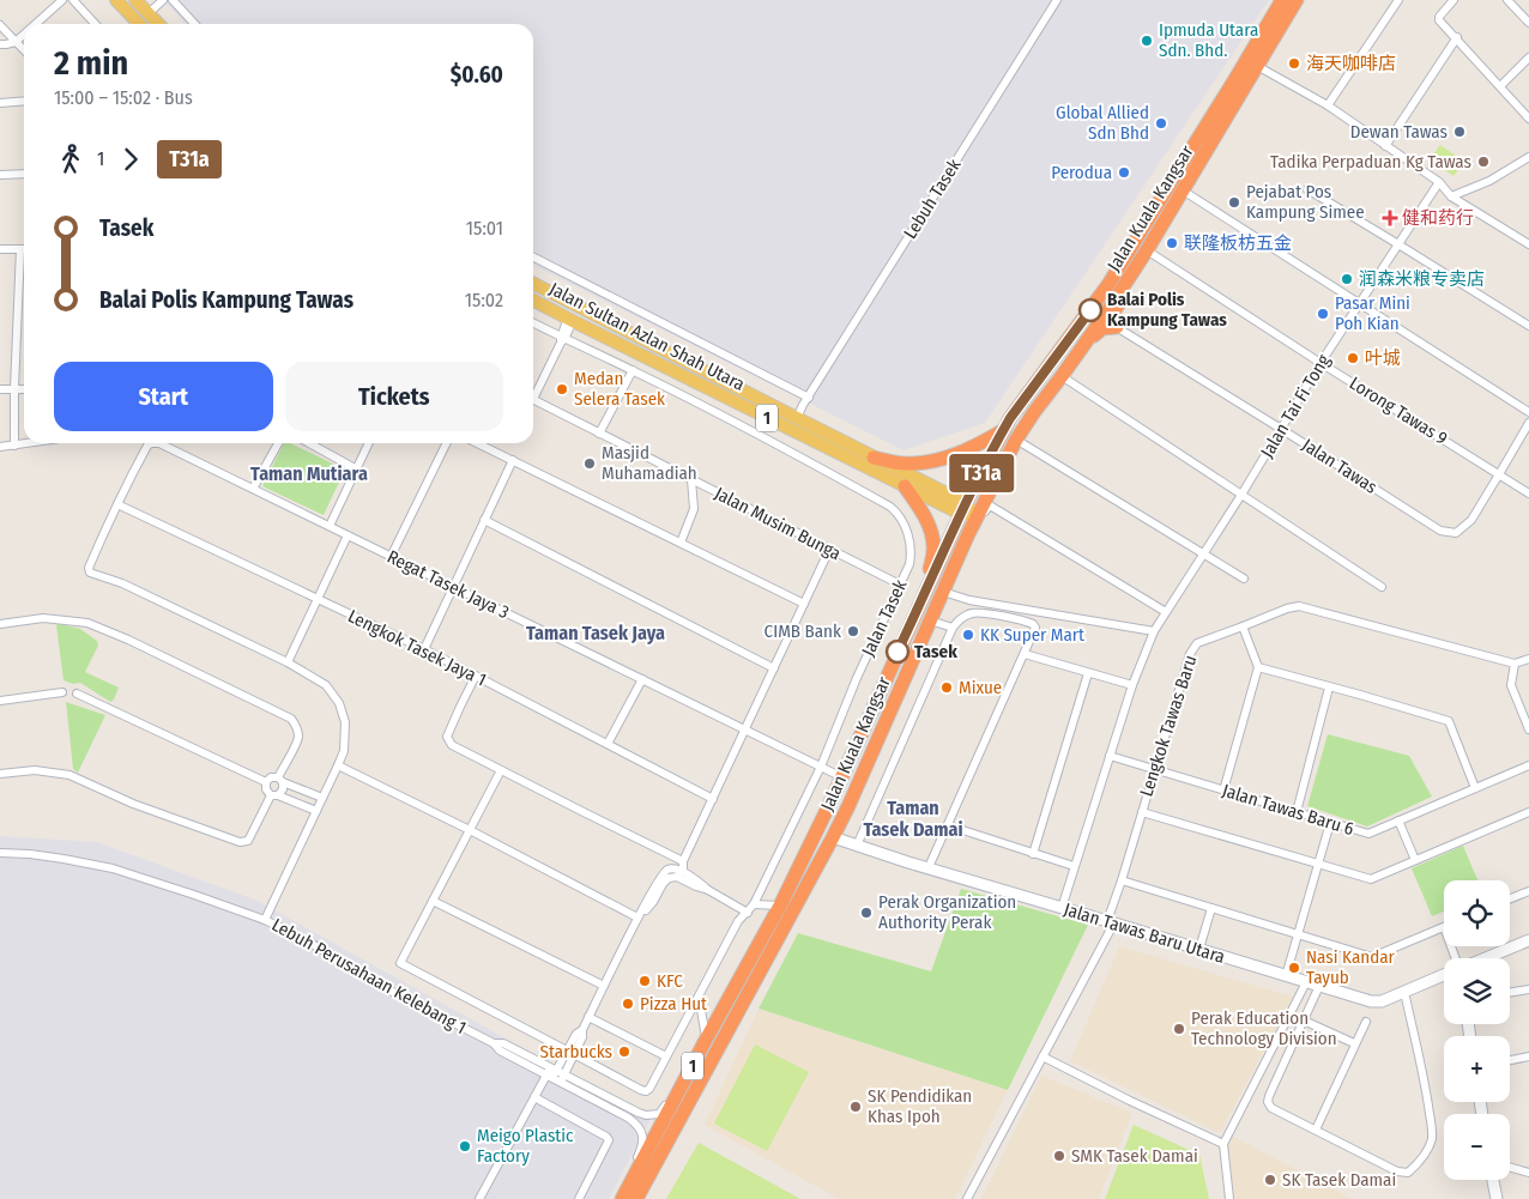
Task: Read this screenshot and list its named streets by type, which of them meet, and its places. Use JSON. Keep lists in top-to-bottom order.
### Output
{
  "streets": {
    "highway": ["Jalan Kuala Kangsar", "1"],
    "main road": ["Jalan Sultan Azlan Shah Utara"],
    "street": [
      "Lebuh Tasek",
      "Jalan Tai Fi Tong",
      "Lorong Tawas 9",
      "Jalan Tawas",
      "Jalan Musim Bunga",
      "Regat Tasek Jaya 3",
      "Jalan Tasek",
      "Lengkok Tasek Jaya 1",
      "Lengkok Tawas Baru",
      "Jalan Tawas Baru 6",
      "Jalan Tawas Baru Utara",
      "Lebuh Perusahaan Kelebang 1"
    ]
  },
  "crossings": [
    ["Lebuh Tasek", "Jalan Sultan Azlan Shah Utara"],
    ["Jalan Kuala Kangsar", "Jalan Sultan Azlan Shah Utara"],
    ["Jalan Kuala Kangsar", "Lorong Tawas 9"],
    ["Jalan Kuala Kangsar", "Jalan Tawas"],
    ["Jalan Kuala Kangsar", "Regat Tasek Jaya 3"],
    ["Jalan Kuala Kangsar", "Jalan Tawas Baru Utara"],
    ["Jalan Kuala Kangsar", "Lebuh Perusahaan Kelebang 1"],
    ["Jalan Tai Fi Tong", "Lorong Tawas 9"],
    ["Jalan Tai Fi Tong", "Jalan Tawas"],
    ["Jalan Tai Fi Tong", "Jalan Tawas Baru 6"],
    ["Jalan Tai Fi Tong", "Jalan Tawas Baru Utara"],
    ["Lorong Tawas 9", "Jalan Tawas"],
    ["Jalan Musim Bunga", "Jalan Tasek"],
    ["Regat Tasek Jaya 3", "Jalan Tasek"],
    ["Regat Tasek Jaya 3", "Lengkok Tasek Jaya 1"],
    ["Lengkok Tawas Baru", "Jalan Tawas Baru 6"],
    ["Lengkok Tawas Baru", "Jalan Tawas Baru Utara"]
  ],
  "districts": ["Taman Mutiara", "Taman Tasek Jaya", "Taman Tasek Damai"],
  "places": {
    "other": [
      "Ipmuda Utara Sdn. Bhd.",
      "海天咖啡店",
      "Global Allied Sdn Bhd",
      "Dewan Tawas",
      "Tadika Perpaduan Kg Tawas",
      "Perodua",
      "Pejabat Pos Kampung Simee",
      "联隆板枋五金",
      "润森米粮专卖店",
      "Balai Polis Kampung Tawas",
      "Pasar Mini Poh Kian",
      "叶城",
      "Medan Selera Tasek",
      "Masjid Muhamadiah",
      "CIMB Bank",
      "KK Super Mart",
      "Tasek",
      "Mixue",
      "Perak Organization Authority Perak",
      "Nasi Kandar Tayub",
      "KFC",
      "Pizza Hut",
      "Perak Education Technology Division",
      "Starbucks",
      "SK Pendidikan Khas Ipoh",
      "Meigo Plastic Factory",
      "SMK Tasek Damai",
      "SK Tasek Damai"
    ],
    "health": ["健和药行"]
  },
  "lines": ["bus line T31a"],
  "page": {
    "on_map": "T31a",
    "heading": ["2 min", "15:00 – 15:02 · Bus", "$0.60"],
    "legs": ["1", "T31a"],
    "list": [
      {
        "name": "Tasek",
        "value": "15:01"
      },
      {
        "name": "Balai Polis Kampung Tawas",
        "value": "15:02"
      }
    ],
    "buttons": ["Start", "Tickets"],
    "map_buttons": ["+", "−"]
  }
}
